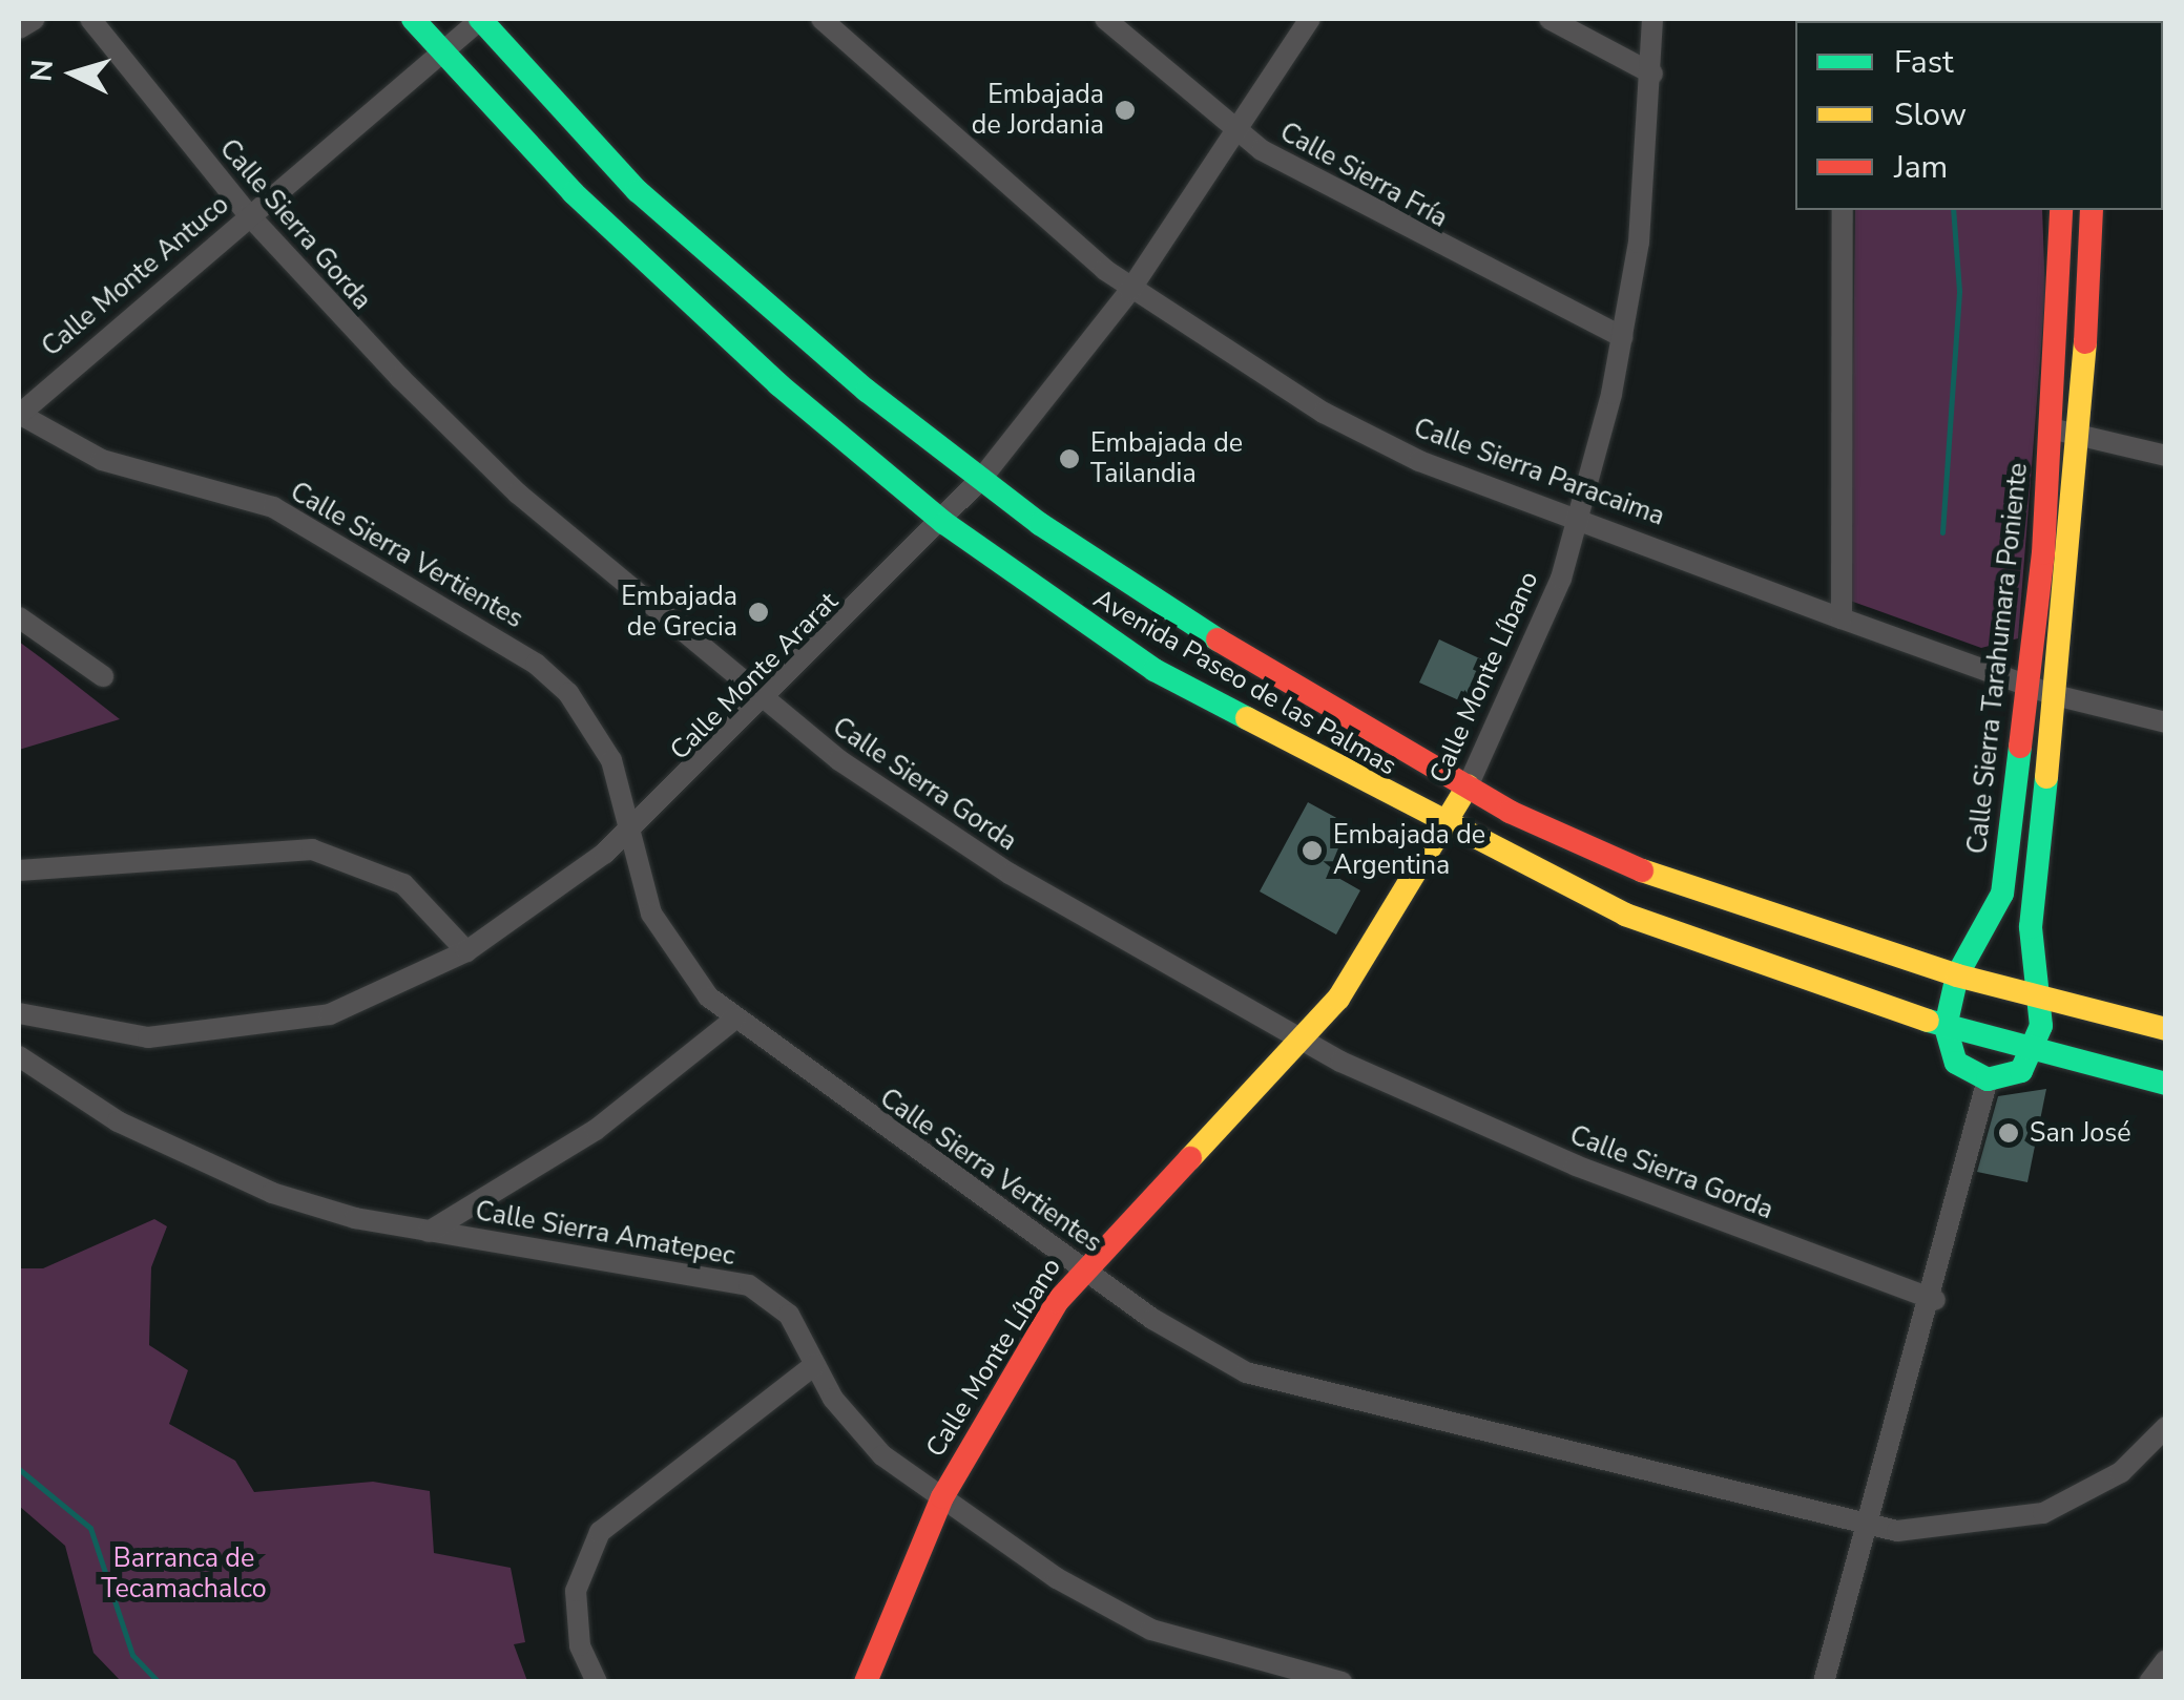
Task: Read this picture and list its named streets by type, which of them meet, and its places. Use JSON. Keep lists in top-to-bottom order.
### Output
{
  "streets": {
    "main road": ["Calle Sierra Tarahumara Poniente", "Calle Monte Líbano", "Avenida Paseo de las Palmas"],
    "street": [
      "Calle Sierra Fría",
      "Calle Sierra Gorda",
      "Calle Monte Antuco",
      "Calle Sierra Paracaima",
      "Calle Sierra Vertientes",
      "Calle Monte Ararat",
      "Calle Sierra Amatepec"
    ]
  },
  "crossings": [
    ["Calle Sierra Fría", "Calle Monte Ararat"],
    ["Calle Sierra Fría", "Calle Monte Líbano"],
    ["Calle Sierra Gorda", "Calle Monte Antuco"],
    ["Calle Sierra Gorda", "Calle Monte Ararat"],
    ["Calle Sierra Gorda", "Calle Monte Líbano"],
    ["Calle Monte Antuco", "Calle Sierra Vertientes"],
    ["Calle Monte Antuco", "Avenida Paseo de las Palmas"],
    ["Calle Sierra Paracaima", "Calle Sierra Tarahumara Poniente"],
    ["Calle Sierra Paracaima", "Calle Monte Ararat"],
    ["Calle Sierra Paracaima", "Calle Monte Líbano"],
    ["Calle Sierra Vertientes", "Calle Monte Ararat"],
    ["Calle Sierra Vertientes", "Calle Monte Líbano"],
    ["Calle Sierra Tarahumara Poniente", "Avenida Paseo de las Palmas"],
    ["Calle Monte Ararat", "Avenida Paseo de las Palmas"],
    ["Calle Monte Líbano", "Avenida Paseo de las Palmas"],
    ["Calle Monte Líbano", "Calle Sierra Amatepec"]
  ],
  "parks": ["Barranca de Tecamachalco"],
  "places": [
    "Embajada de Jordania",
    "Embajada de Tailandia",
    "Embajada de Grecia",
    "Embajada de Argentina",
    "San José"
  ],
  "legend": ["Fast", "Slow", "Jam"],
  "north": "left"
}
